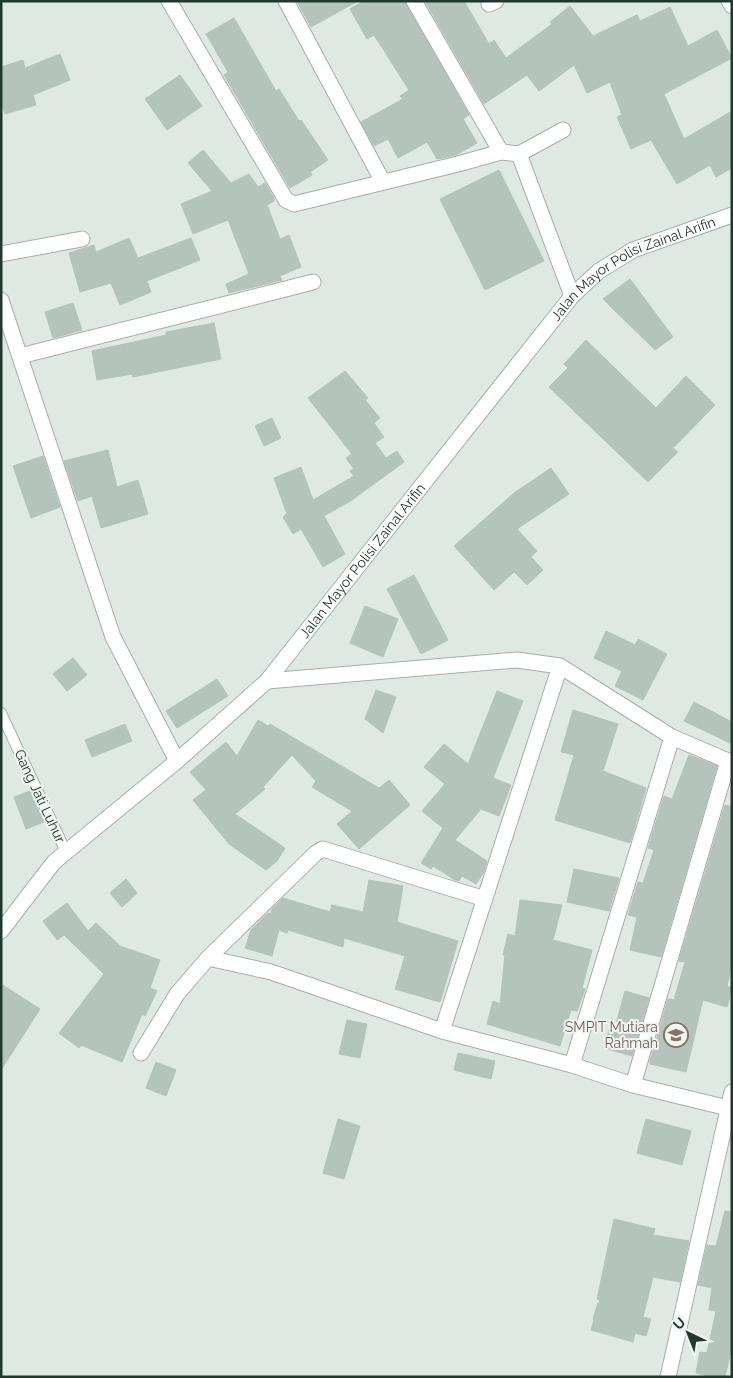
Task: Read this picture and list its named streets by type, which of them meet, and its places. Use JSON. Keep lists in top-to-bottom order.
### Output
{
  "streets": {
    "street": ["Jalan Mayor Polisi Zainal Arifin"],
    "lane": ["Gang Jati Luhur"]
  },
  "crossings": [
    ["Jalan Mayor Polisi Zainal Arifin", "Gang Jati Luhur"]
  ],
  "places": {
    "school or university": ["SMPIT Mutiara Rahmah"]
  },
  "north": "top left"
}
